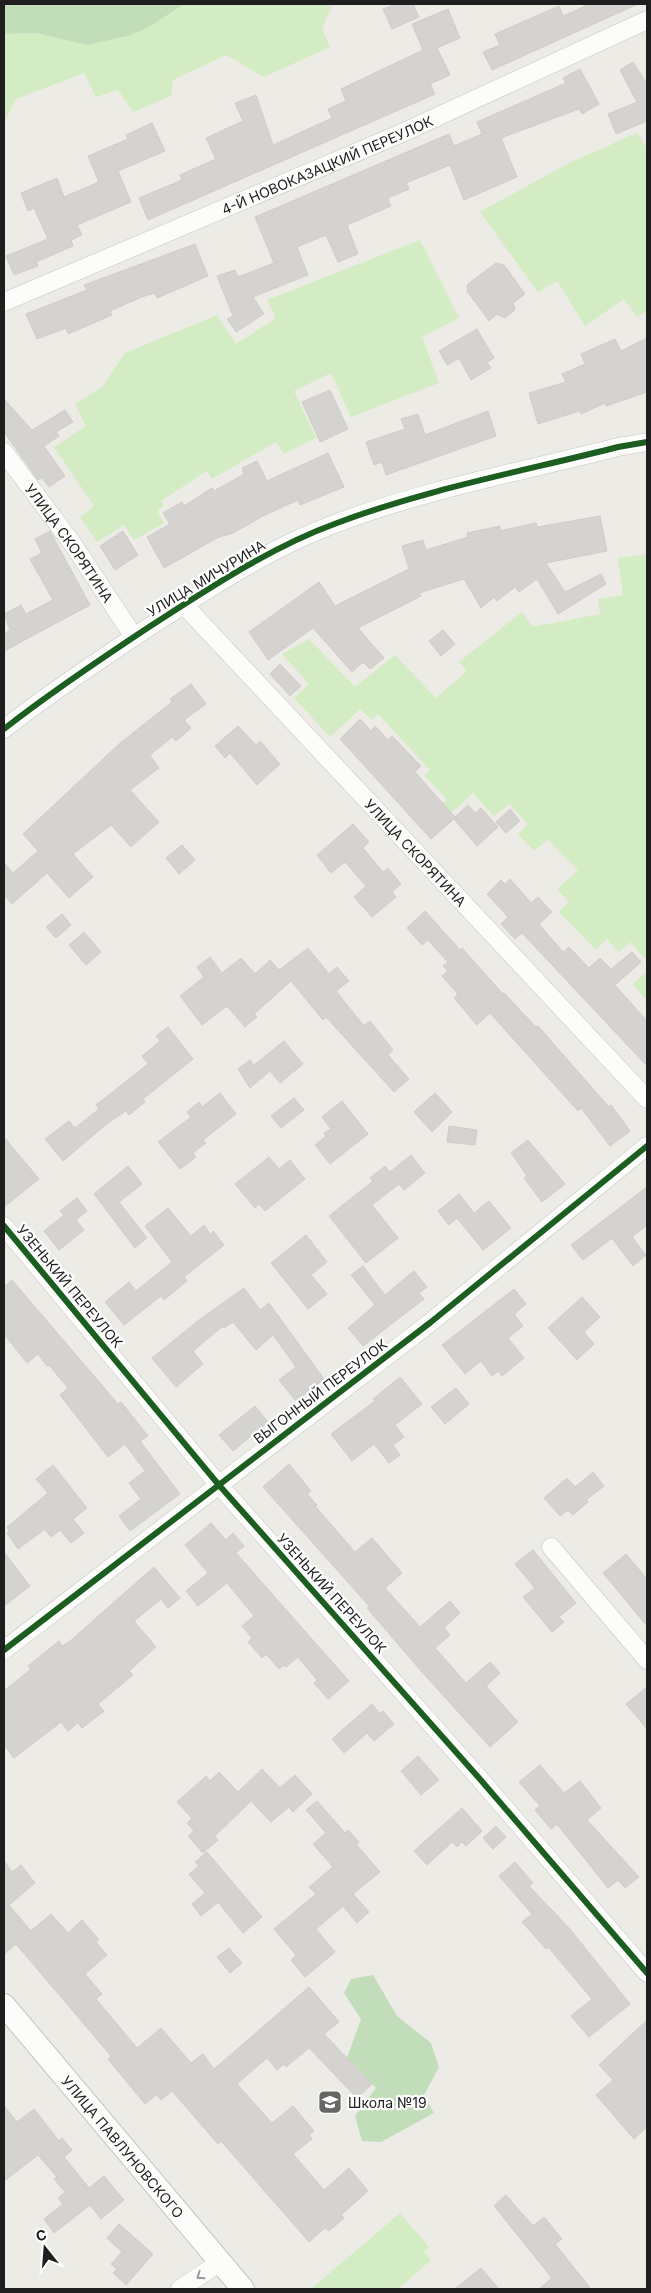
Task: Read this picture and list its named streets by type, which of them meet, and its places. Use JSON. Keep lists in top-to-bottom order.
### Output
{
  "streets": {
    "street": [
      "4-Й НОВОКАЗАЦКИЙ ПЕРЕУЛОК",
      "УЛИЦА СКОРЯТИНА",
      "УЛИЦА МИЧУРИНА",
      "УЗЕНЬКИЙ ПЕРЕУЛОК",
      "ВЫГОННЫЙ ПЕРЕУЛОК",
      "УЛИЦА ПАВЛУНОВСКОГО"
    ]
  },
  "crossings": [
    ["УЛИЦА СКОРЯТИНА", "УЛИЦА МИЧУРИНА"],
    ["УЗЕНЬКИЙ ПЕРЕУЛОК", "ВЫГОННЫЙ ПЕРЕУЛОК"]
  ],
  "places": {
    "school or university": ["Школа №19"]
  },
  "north": "top"
}
